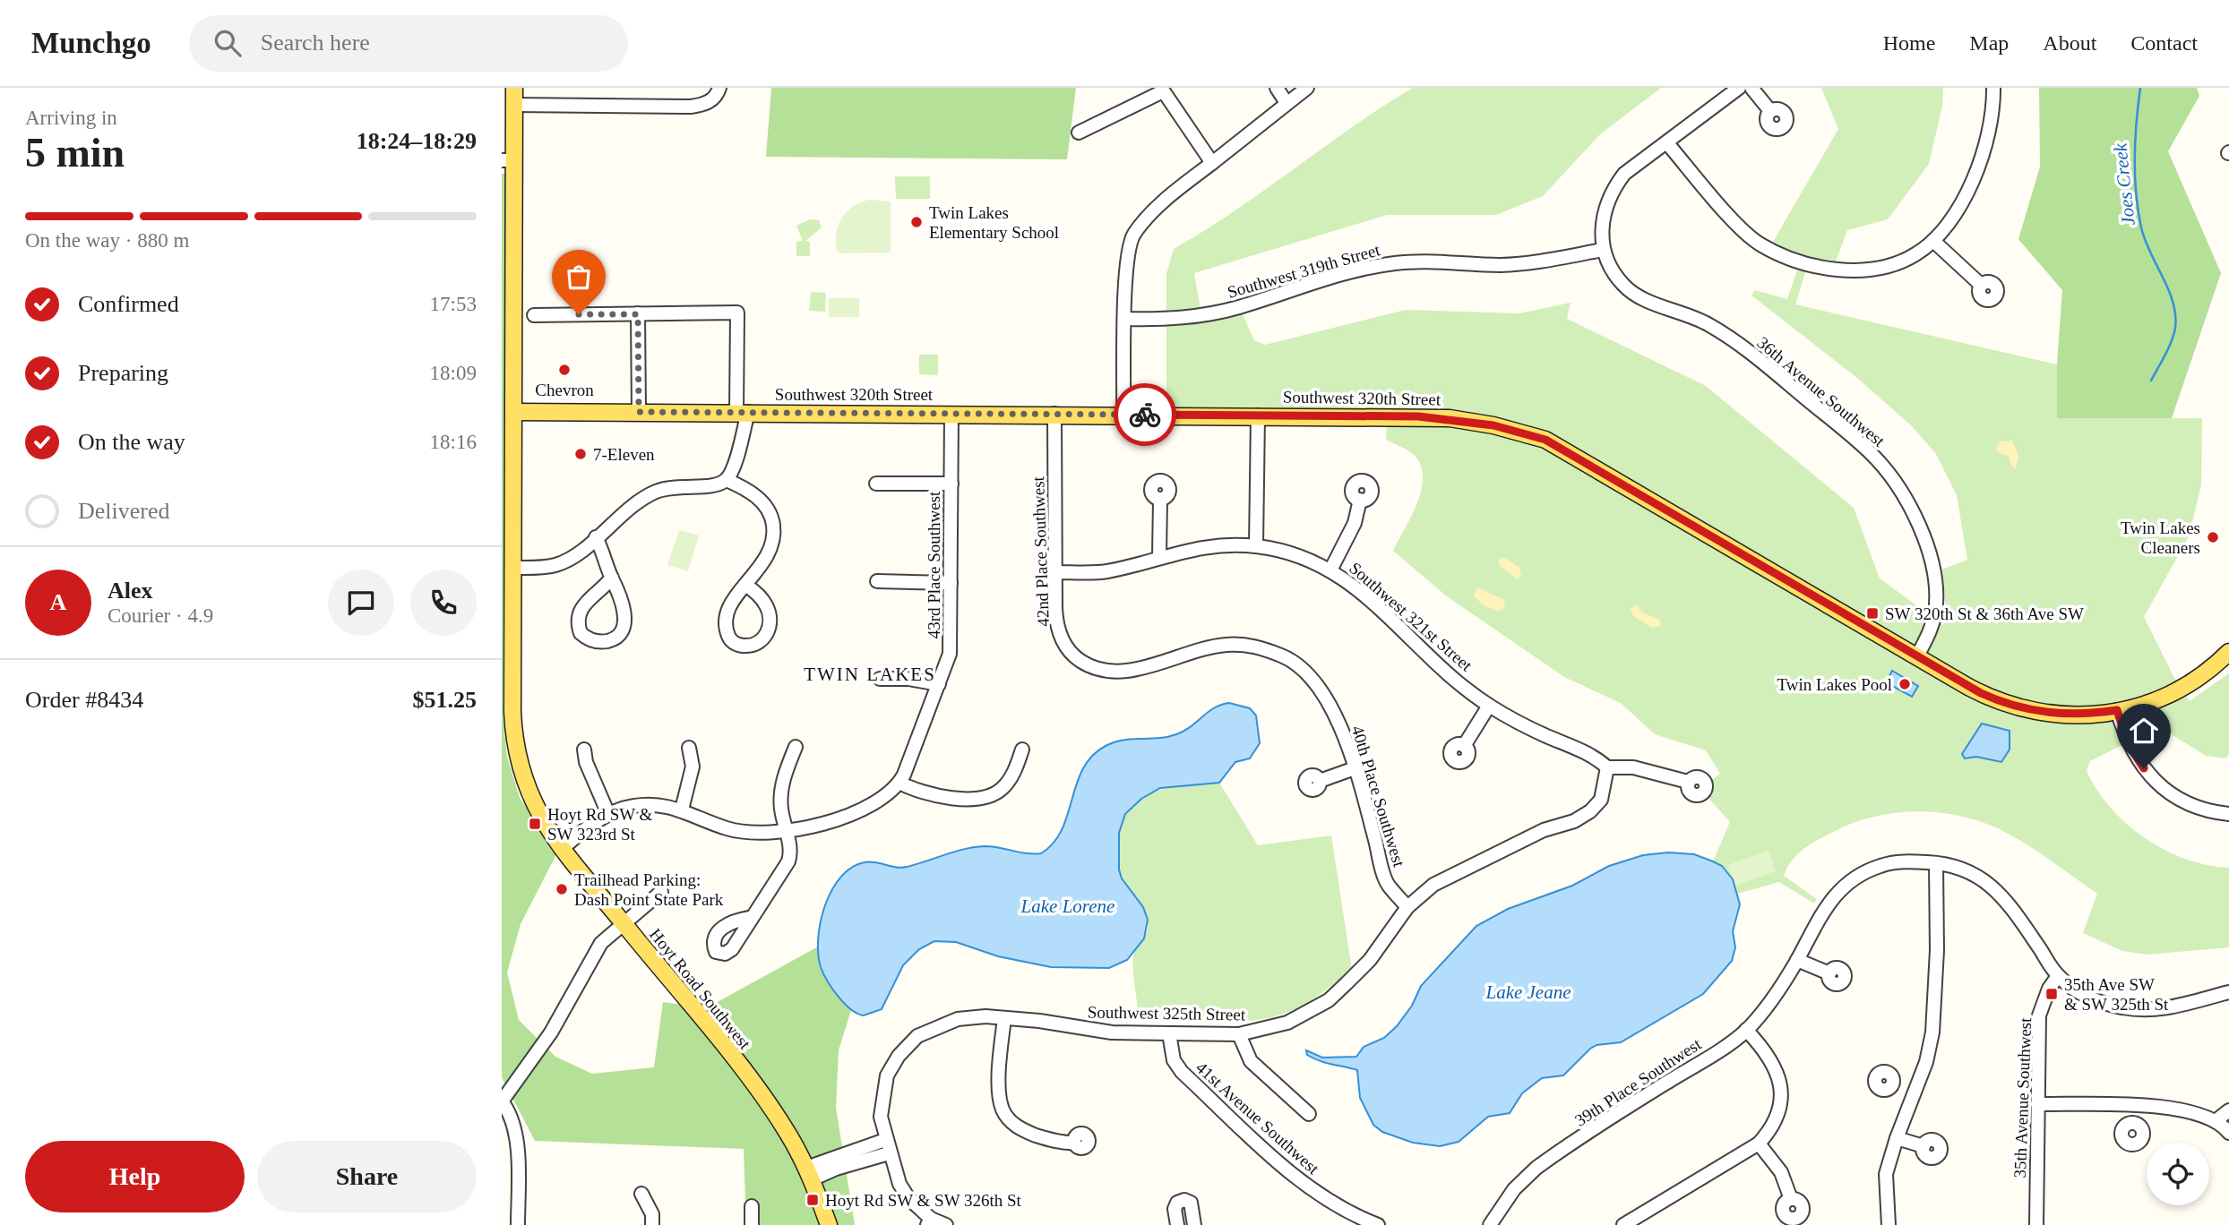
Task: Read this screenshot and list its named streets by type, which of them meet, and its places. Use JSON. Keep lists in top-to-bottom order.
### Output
{
  "streets": {
    "main road": ["Southwest 320th Street", "Hoyt Road Southwest"],
    "street": [
      "Southwest 319th Street",
      "36th Avenue Southwest",
      "42nd Place Southwest",
      "43rd Place Southwest",
      "Southwest 321st Street",
      "40th Place Southwest",
      "Southwest 325th Street",
      "39th Place Southwest",
      "35th Avenue Southwest",
      "41st Avenue Southwest"
    ]
  },
  "crossings": [
    ["Southwest 319th Street", "36th Avenue Southwest"],
    ["36th Avenue Southwest", "Southwest 320th Street"],
    ["Southwest 320th Street", "42nd Place Southwest"],
    ["Southwest 320th Street", "43rd Place Southwest"],
    ["Southwest 320th Street", "Hoyt Road Southwest"],
    ["42nd Place Southwest", "Southwest 321st Street"],
    ["42nd Place Southwest", "40th Place Southwest"],
    ["Southwest 321st Street", "Southwest 325th Street"],
    ["40th Place Southwest", "Southwest 325th Street"],
    ["Southwest 325th Street", "41st Avenue Southwest"]
  ],
  "districts": ["TWIN LAKES"],
  "water": ["Joes Creek", "Lake Lorene", "Lake Jeane"],
  "places": {
    "other": [
      "Twin Lakes Elementary School",
      "Chevron",
      "7-Eleven",
      "Twin Lakes Cleaners",
      "Twin Lakes Pool",
      "Trailhead Parking: Dash Point State Park"
    ],
    "transit": [
      "SW 320th St & 36th Ave SW",
      "Hoyt Rd SW & SW 323rd St",
      "35th Ave SW & SW 325th St",
      "Hoyt Rd SW & SW 326th St"
    ]
  },
  "page": {
    "header": "Munchgo",
    "search": "Search here",
    "nav": [
      "Home",
      "Map",
      "About",
      "Contact"
    ],
    "heading": ["5 min", "Arriving in", "18:24–18:29"],
    "panel": [
      "Alex",
      "Courier · 4.9",
      "Order #8434",
      "$51.25"
    ],
    "bar": "On the way · 880 m",
    "list": [
      ["Confirmed", "17:53"],
      ["Preparing", "18:09"],
      ["On the way", "18:16"],
      "Delivered"
    ],
    "round": "A",
    "buttons": ["Help", "Share"]
  }
}
